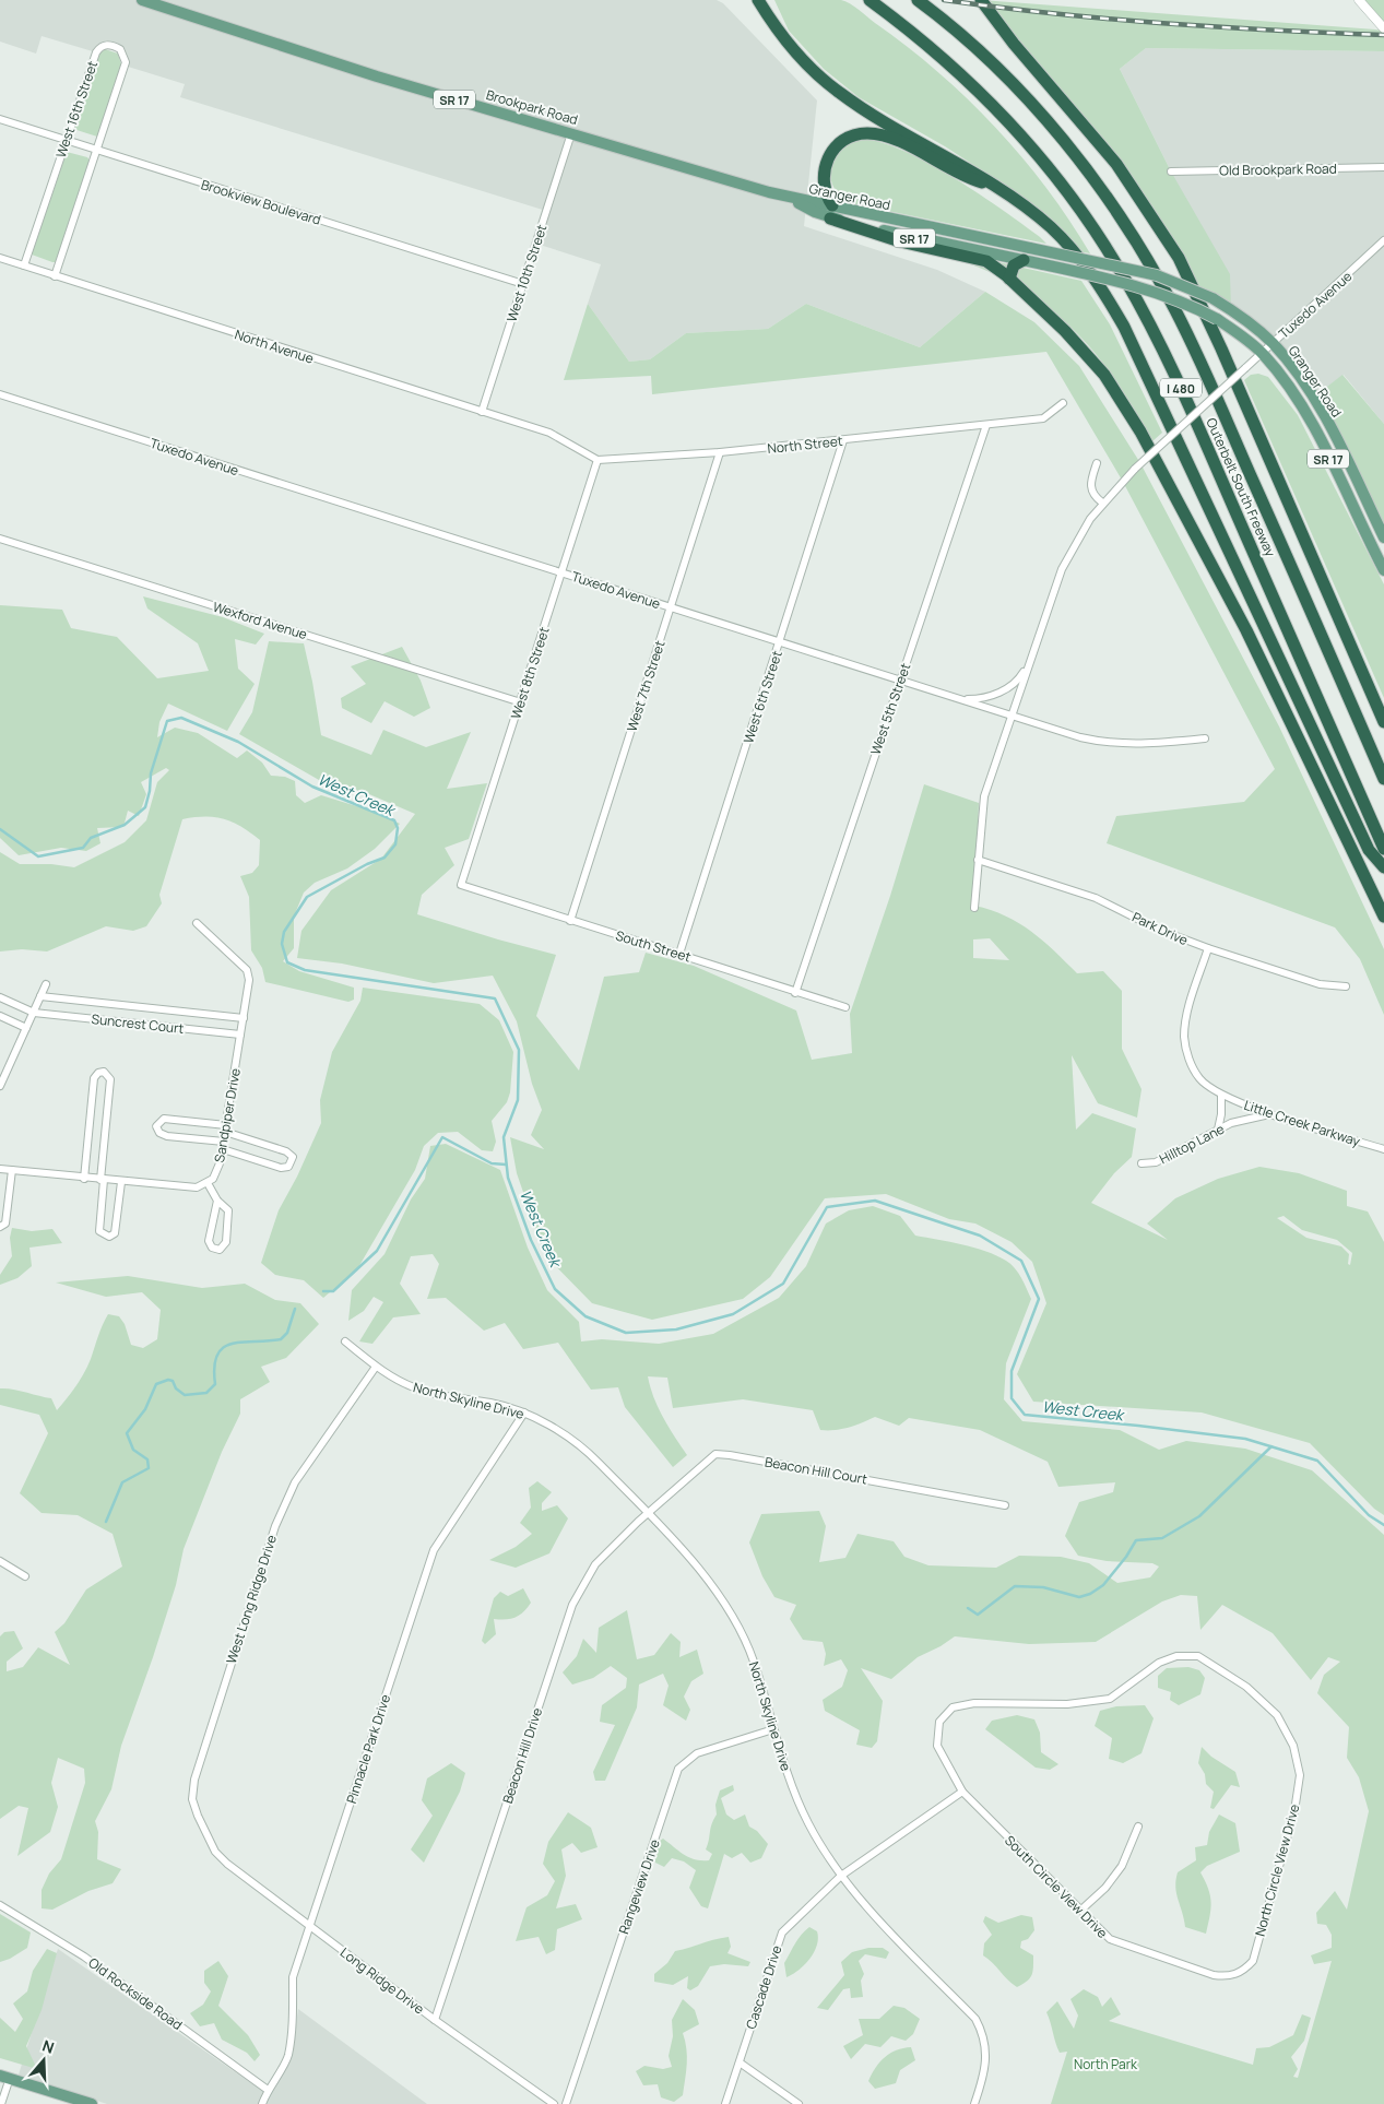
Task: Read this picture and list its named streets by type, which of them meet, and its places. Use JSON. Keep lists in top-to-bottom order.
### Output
{
  "streets": {
    "highway": ["I 480", "Outerbelt South Freeway"],
    "main road": ["SR 17", "Brookpark Road", "Granger Road"],
    "street": [
      "West 16th Street",
      "Old Brookpark Road",
      "Brookview Boulevard",
      "West 10th Street",
      "Tuxedo Avenue",
      "North Avenue",
      "North Street",
      "Wexford Avenue",
      "West 8th Street",
      "West 7th Street",
      "West 6th Street",
      "West 5th Street",
      "Park Drive",
      "South Street",
      "Suncrest Court",
      "Sandpiper Drive",
      "Little Creek Parkway",
      "Hilltop Lane",
      "North Skyline Drive",
      "Beacon Hill Court",
      "West Long Ridge Drive",
      "Pinnacle Park Drive",
      "Beacon Hill Drive",
      "North Circle View Drive",
      "Rangeview Drive",
      "South Circle View Drive",
      "Long Ridge Drive",
      "Cascade Drive",
      "Old Rockside Road"
    ]
  },
  "crossings": [
    ["Brookpark Road", "Granger Road"],
    ["Brookpark Road", "West 10th Street"],
    ["West 16th Street", "Brookview Boulevard"],
    ["West 16th Street", "North Avenue"],
    ["Granger Road", "Tuxedo Avenue"],
    ["Brookview Boulevard", "West 10th Street"],
    ["West 10th Street", "North Avenue"],
    ["Tuxedo Avenue", "West 8th Street"],
    ["Tuxedo Avenue", "West 7th Street"],
    ["Tuxedo Avenue", "West 6th Street"],
    ["Tuxedo Avenue", "West 5th Street"],
    ["North Avenue", "North Street"],
    ["North Avenue", "West 8th Street"],
    ["North Street", "West 8th Street"],
    ["North Street", "West 7th Street"],
    ["North Street", "West 6th Street"],
    ["North Street", "West 5th Street"],
    ["Wexford Avenue", "West 8th Street"],
    ["West 8th Street", "South Street"],
    ["West 7th Street", "South Street"],
    ["West 6th Street", "South Street"],
    ["West 5th Street", "South Street"],
    ["Park Drive", "Little Creek Parkway"],
    ["Suncrest Court", "Sandpiper Drive"],
    ["Little Creek Parkway", "Hilltop Lane"],
    ["North Skyline Drive", "Beacon Hill Court"],
    ["North Skyline Drive", "West Long Ridge Drive"],
    ["North Skyline Drive", "Pinnacle Park Drive"],
    ["North Skyline Drive", "Beacon Hill Drive"],
    ["North Skyline Drive", "Rangeview Drive"],
    ["North Skyline Drive", "Cascade Drive"],
    ["Beacon Hill Court", "Beacon Hill Drive"],
    ["West Long Ridge Drive", "Long Ridge Drive"],
    ["Pinnacle Park Drive", "Long Ridge Drive"],
    ["Pinnacle Park Drive", "Old Rockside Road"],
    ["Beacon Hill Drive", "Long Ridge Drive"],
    ["North Circle View Drive", "South Circle View Drive"],
    ["South Circle View Drive", "Cascade Drive"]
  ],
  "water": ["West Creek"],
  "parks": ["North Park"],
  "north": "top"
}
